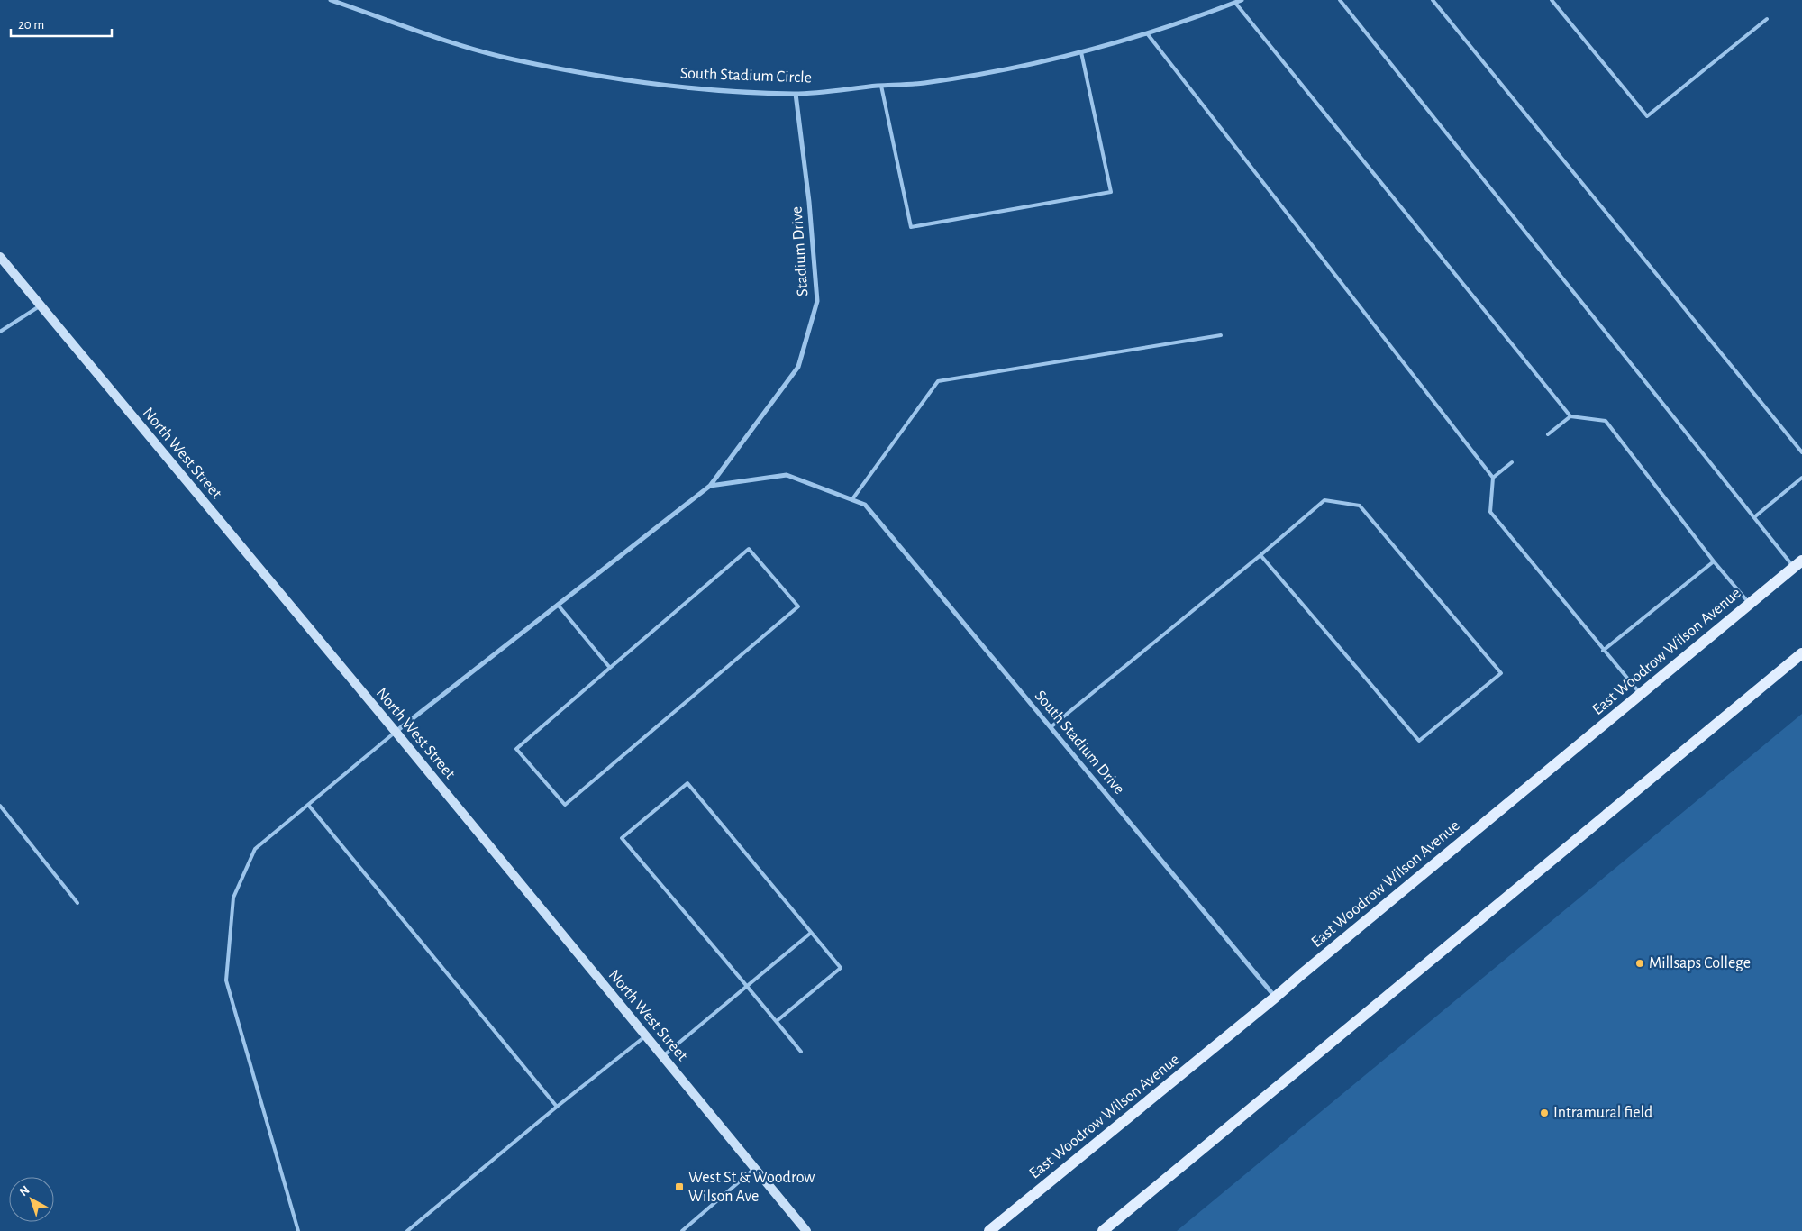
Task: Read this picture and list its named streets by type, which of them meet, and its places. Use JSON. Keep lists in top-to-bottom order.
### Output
{
  "streets": {
    "main road": ["East Woodrow Wilson Avenue"],
    "street": [
      "South Stadium Circle",
      "Stadium Drive",
      "North West Street",
      "South Stadium Drive"
    ]
  },
  "crossings": [
    ["South Stadium Circle", "Stadium Drive"],
    ["East Woodrow Wilson Avenue", "South Stadium Drive"]
  ],
  "places": {
    "other": ["Millsaps College", "Intramural field"],
    "transit": ["West St & Woodrow Wilson Ave"]
  },
  "scale_bar": "20 m",
  "north": "top left"
}
